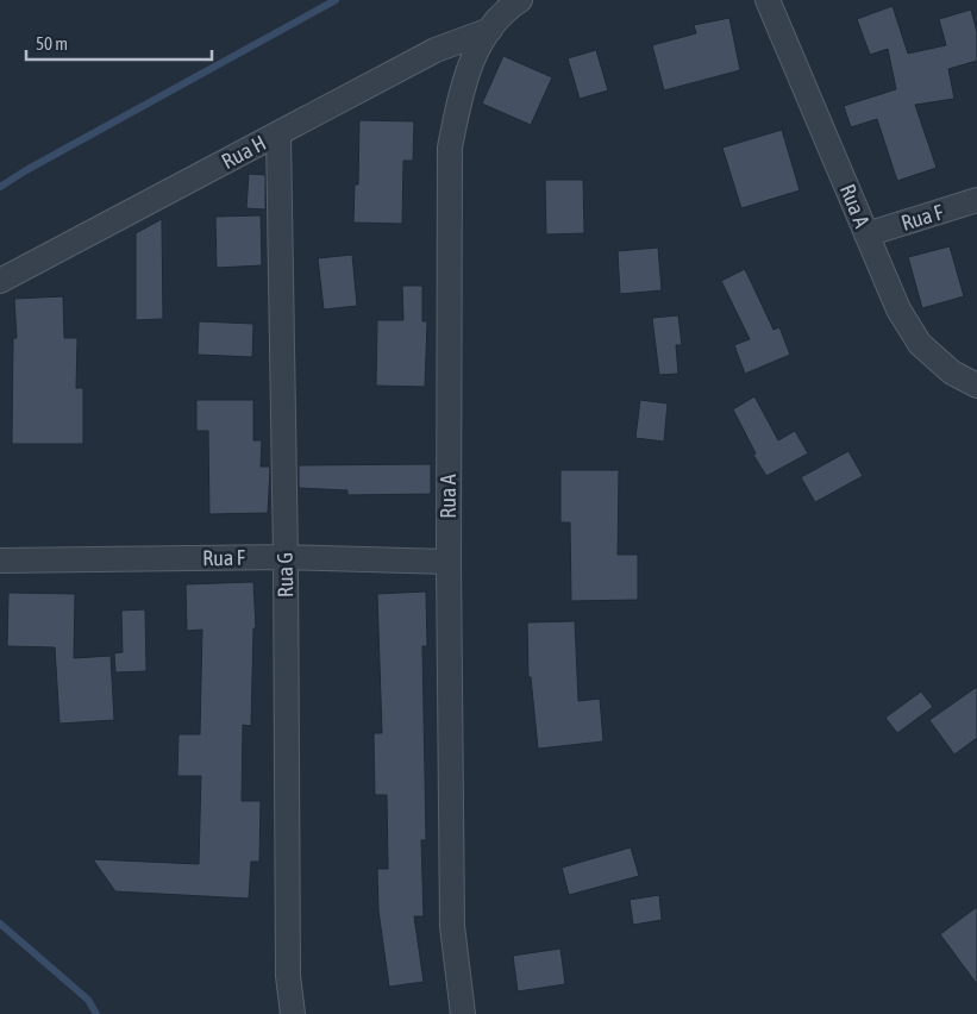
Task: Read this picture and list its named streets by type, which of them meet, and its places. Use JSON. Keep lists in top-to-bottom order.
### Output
{
  "streets": {
    "street": [
      "Rua H",
      "Rua A",
      "Rua F",
      "Rua G"
    ]
  },
  "crossings": [
    ["Rua H", "Rua A"],
    ["Rua H", "Rua G"],
    ["Rua A", "Rua F"],
    ["Rua F", "Rua G"]
  ],
  "scale_bar": "50 m"
}
